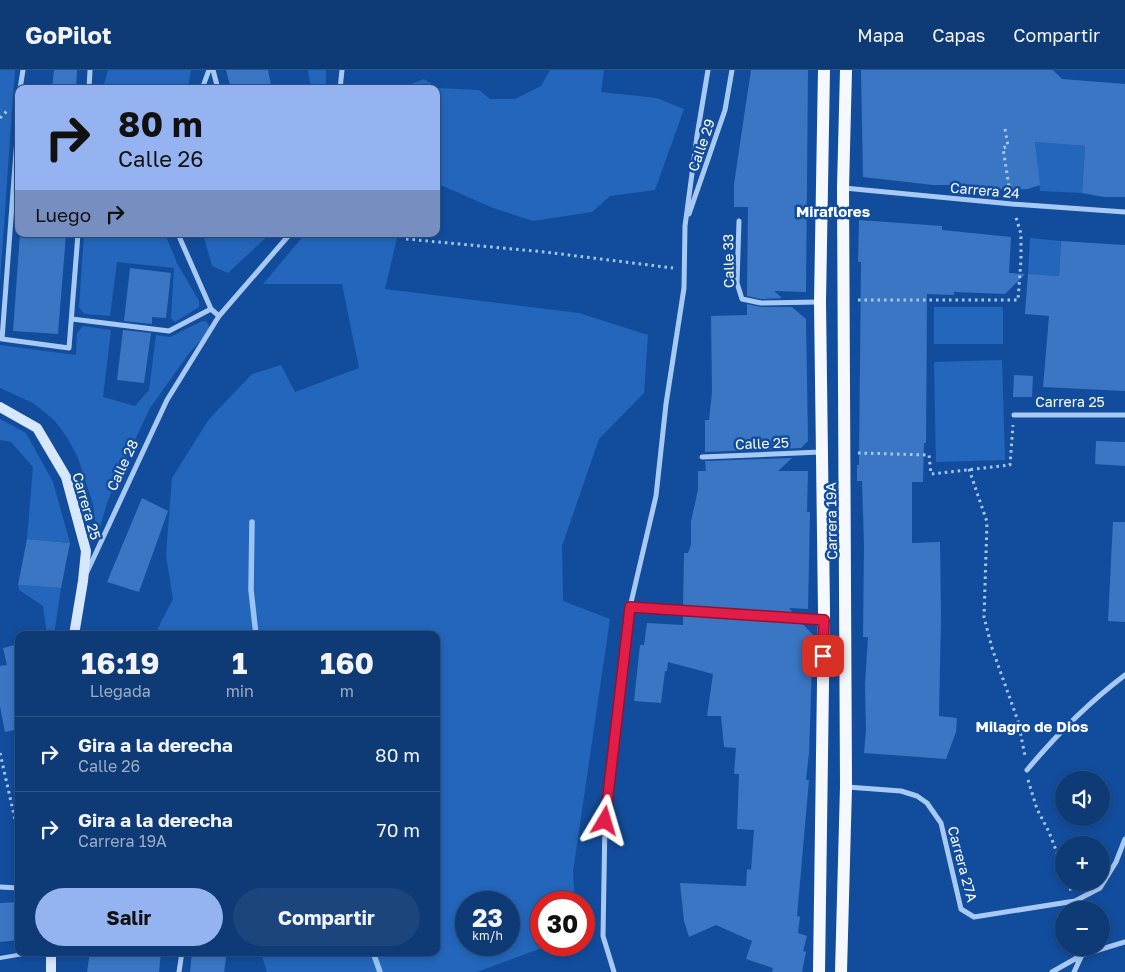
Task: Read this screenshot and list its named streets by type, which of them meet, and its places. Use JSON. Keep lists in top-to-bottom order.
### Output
{
  "streets": {
    "main road": ["Carrera 19A"],
    "street": [
      "Calle 29",
      "Carrera 24",
      "Calle 33",
      "Carrera 25",
      "Calle 25",
      "Calle 28",
      "Carrera 27A"
    ]
  },
  "crossings": [
    ["Carrera 24", "Carrera 19A"],
    ["Calle 33", "Carrera 19A"],
    ["Carrera 25", "Calle 28"],
    ["Calle 25", "Carrera 19A"],
    ["Carrera 19A", "Carrera 27A"]
  ],
  "districts": ["Miraflores", "Milagro de Dios"],
  "page": {
    "header": "GoPilot",
    "nav": ["Mapa", "Capas", "Compartir"],
    "turn": ["80 m", "Calle 26"],
    "then": "Luego",
    "eta": [
      "16:19",
      "Llegada",
      "1",
      "min",
      "160",
      "m"
    ],
    "list": [
      {
        "name": "Gira a la derecha",
        "note": "Calle 26",
        "value": "80 m"
      },
      {
        "name": "Gira a la derecha",
        "note": "Carrera 19A",
        "value": "70 m"
      }
    ],
    "map_buttons": ["+", "−"],
    "buttons": ["Salir", "Compartir"],
    "speed": "23 km/h",
    "limit": "30"
  }
}
